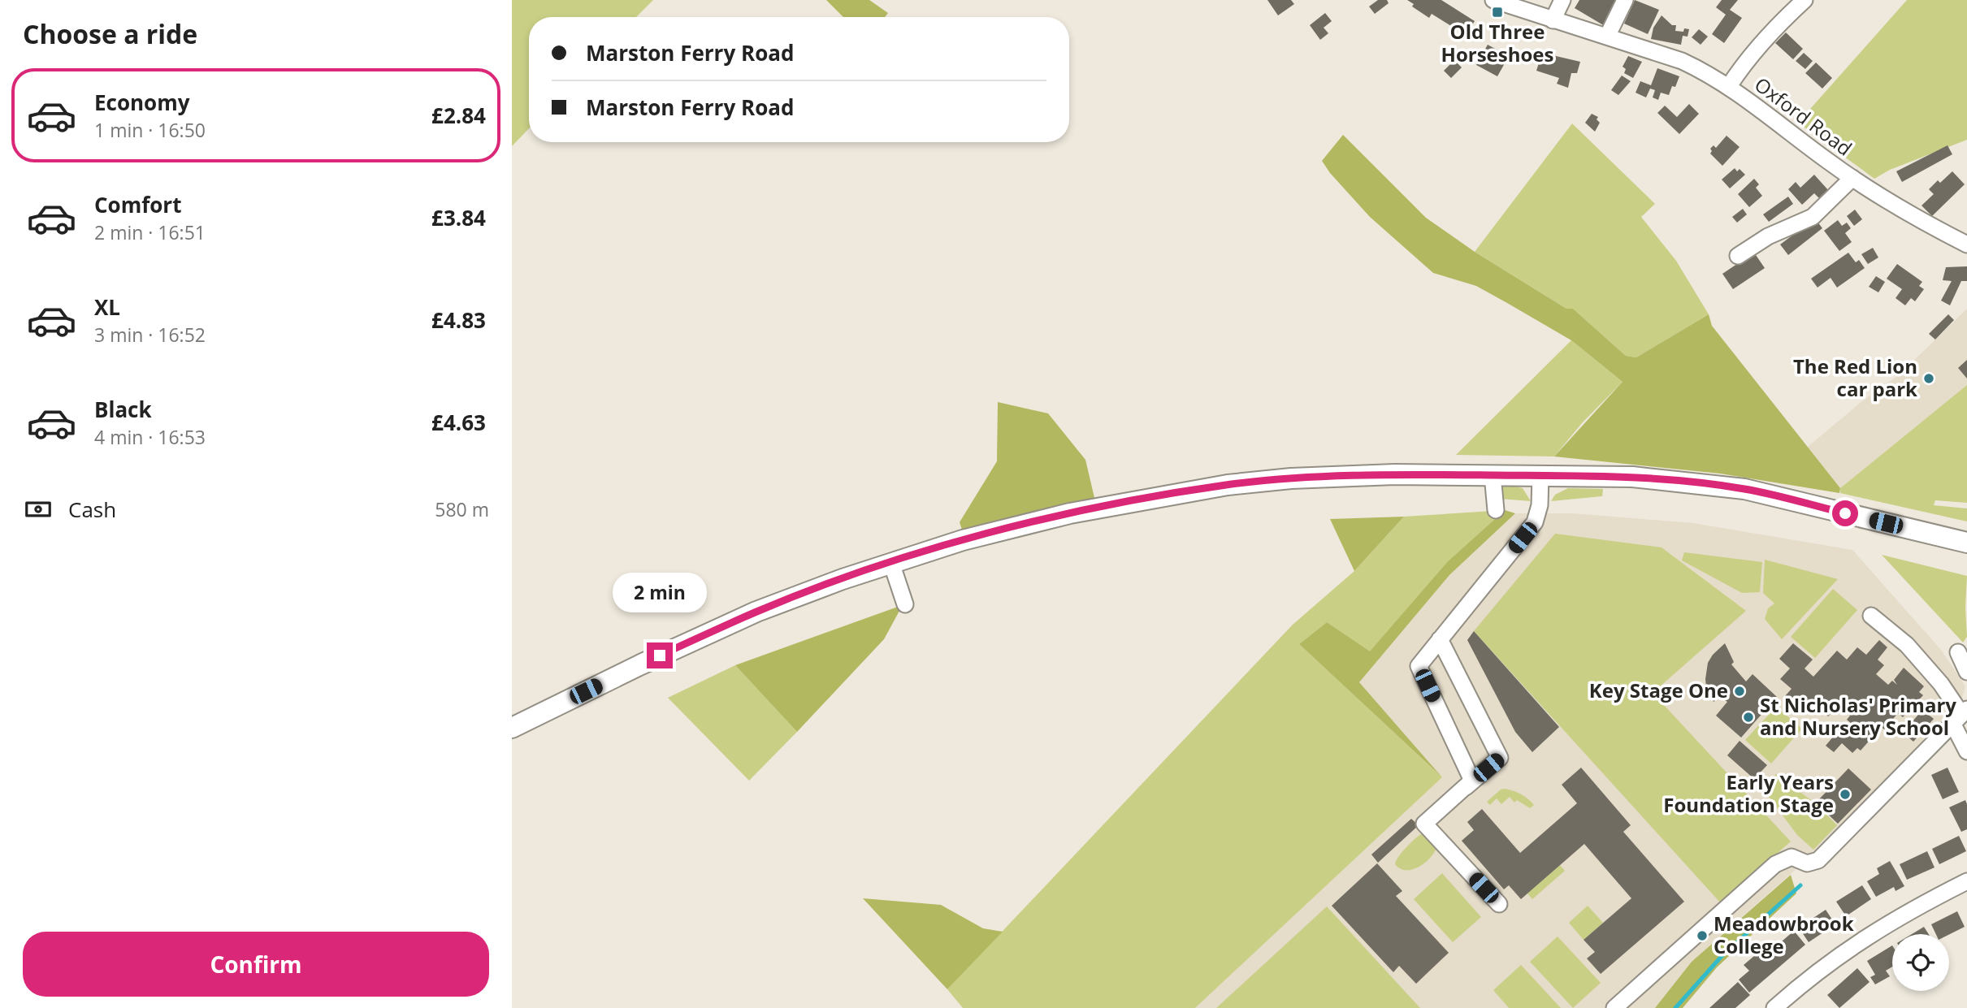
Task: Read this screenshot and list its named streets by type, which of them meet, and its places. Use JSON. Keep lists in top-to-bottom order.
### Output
{
  "streets": {
    "street": ["Oxford Road"]
  },
  "places": {
    "transit": ["Old Three Horseshoes"],
    "other": [
      "The Red Lion car park",
      "Key Stage One",
      "St Nicholas' Primary and Nursery School",
      "Early Years Foundation Stage",
      "Meadowbrook College"
    ]
  },
  "page": {
    "heading": "Choose a ride",
    "banner": ["Marston Ferry Road", "Marston Ferry Road"],
    "list": [
      {
        "name": "Economy",
        "note": "1 min · 16:50",
        "value": "£2.84"
      },
      {
        "name": "Comfort",
        "note": "2 min · 16:51",
        "value": "£3.84"
      },
      {
        "name": "XL",
        "note": "3 min · 16:52",
        "value": "£4.83"
      },
      {
        "name": "Black",
        "note": "4 min · 16:53",
        "value": "£4.63"
      }
    ],
    "pay": ["Cash", "580 m"],
    "bubble": "2 min",
    "buttons": "Confirm"
  }
}
